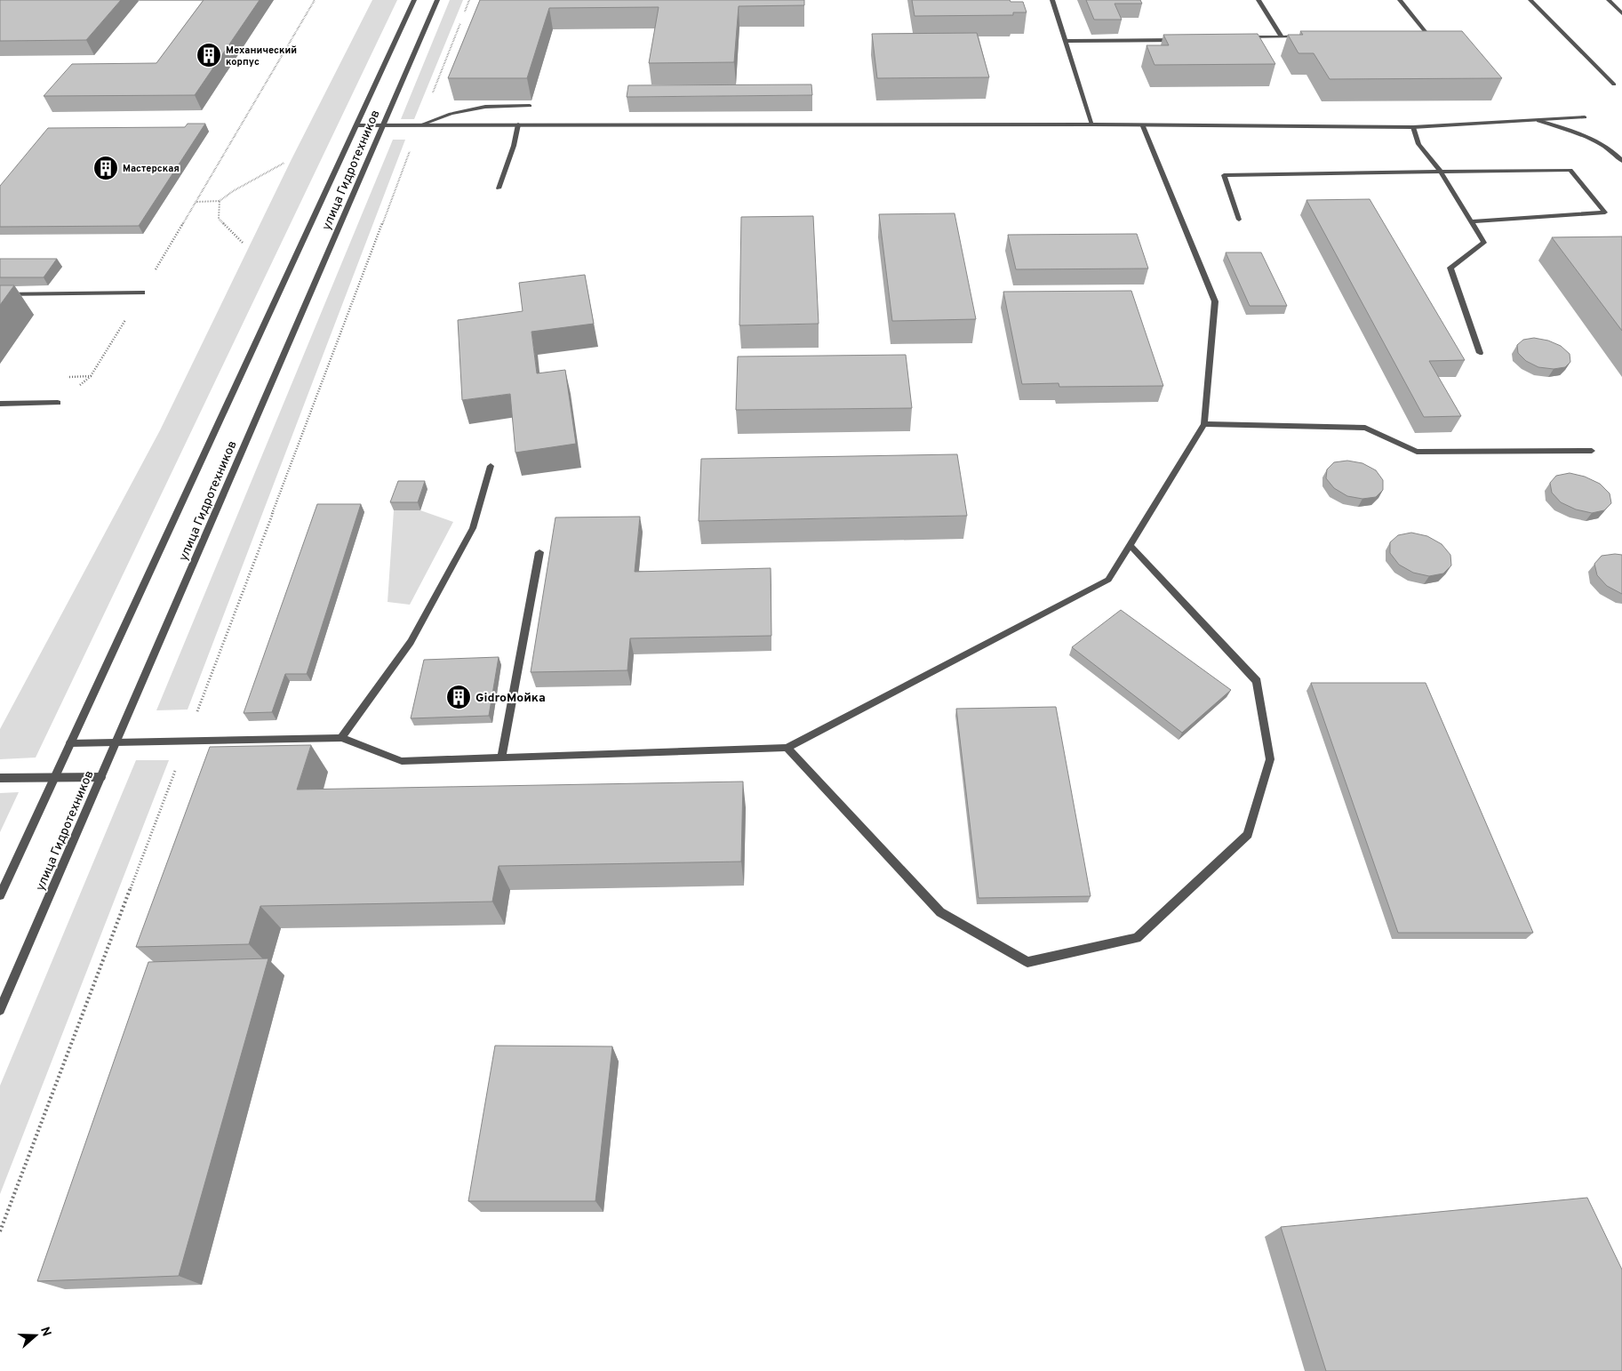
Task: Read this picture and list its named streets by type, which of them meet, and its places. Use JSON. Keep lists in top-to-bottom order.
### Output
{
  "streets": {
    "street": ["улица Гидротехников"]
  },
  "places": {
    "building": ["Механический корпус", "Мастерская", "GidroМойка"]
  },
  "north": "right"
}
